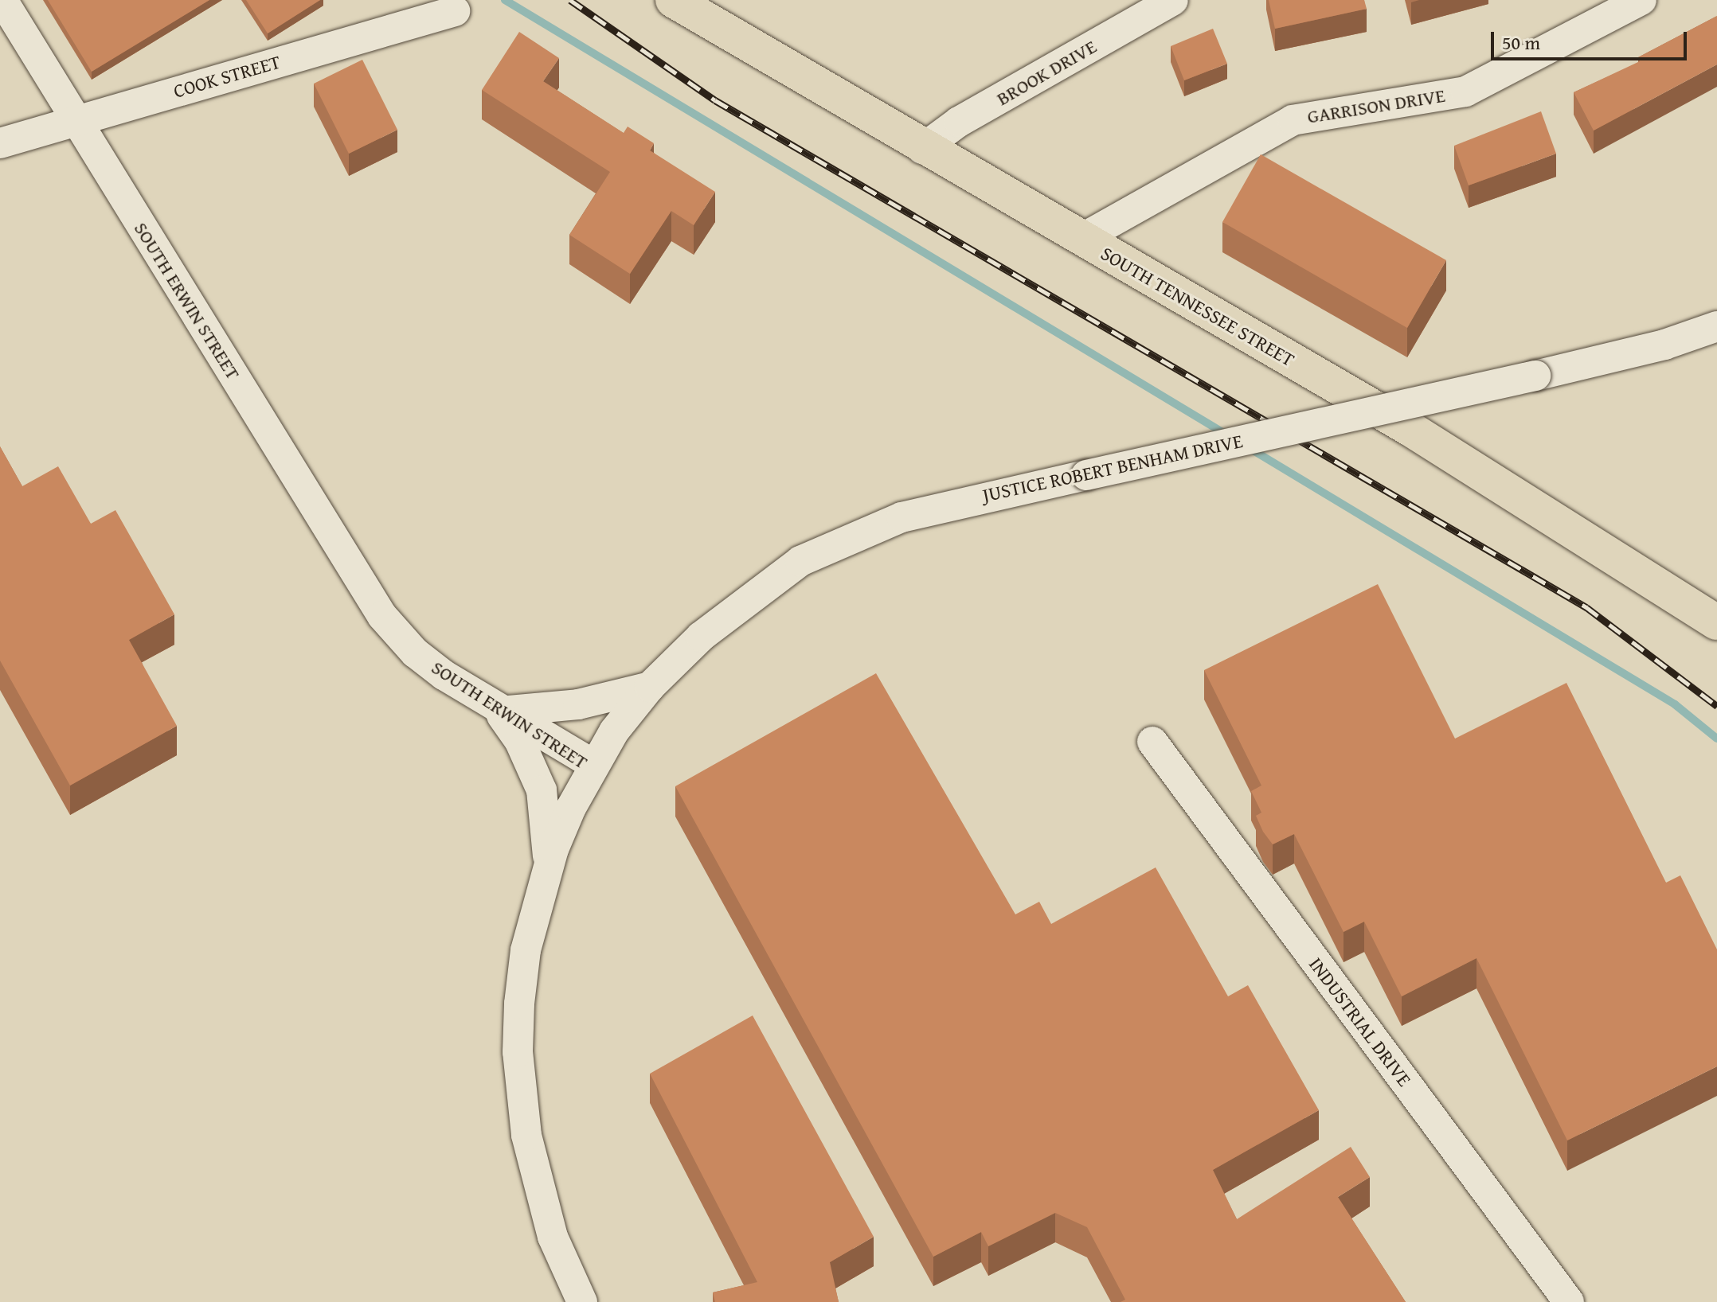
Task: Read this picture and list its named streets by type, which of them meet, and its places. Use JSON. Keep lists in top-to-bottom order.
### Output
{
  "streets": {
    "main road": ["SOUTH TENNESSEE STREET"],
    "street": [
      "BROOK DRIVE",
      "COOK STREET",
      "GARRISON DRIVE",
      "SOUTH ERWIN STREET",
      "JUSTICE ROBERT BENHAM DRIVE",
      "INDUSTRIAL DRIVE"
    ]
  },
  "crossings": [
    ["BROOK DRIVE", "SOUTH TENNESSEE STREET"],
    ["COOK STREET", "SOUTH ERWIN STREET"],
    ["GARRISON DRIVE", "SOUTH TENNESSEE STREET"],
    ["SOUTH ERWIN STREET", "JUSTICE ROBERT BENHAM DRIVE"]
  ],
  "scale_bar": "50 m"
}
